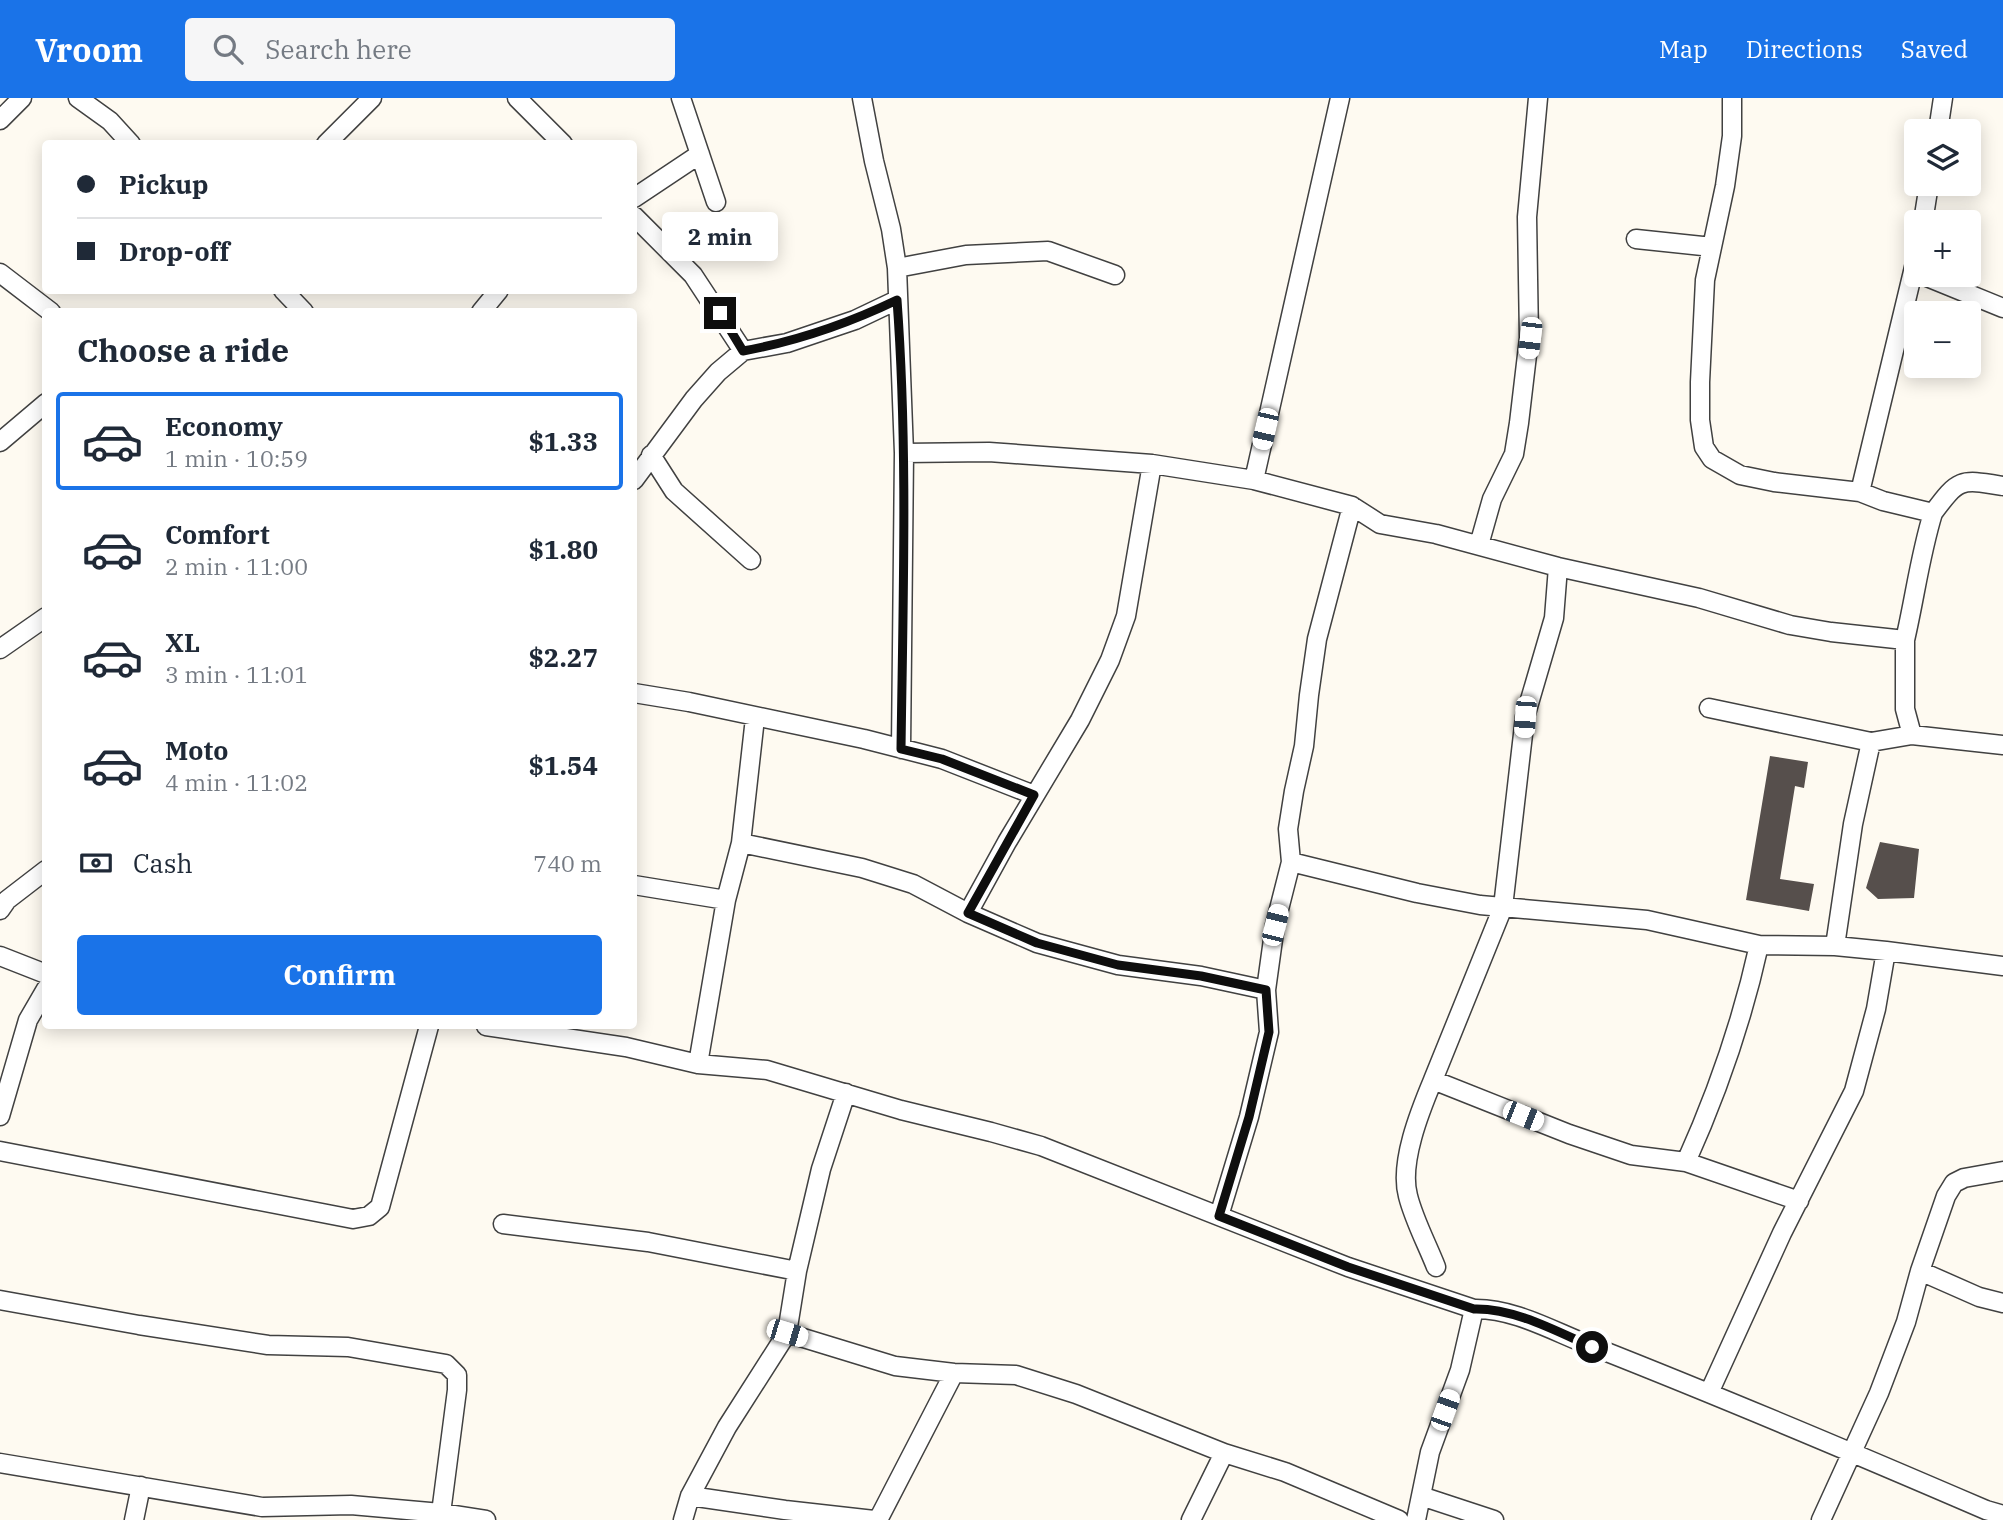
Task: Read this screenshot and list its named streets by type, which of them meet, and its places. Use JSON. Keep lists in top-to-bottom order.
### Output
{
  "page": {
    "header": "Vroom",
    "search": "Search here",
    "nav": ["Map", "Directions", "Saved"],
    "map_buttons": ["+", "−"],
    "banner": ["Pickup", "Drop-off"],
    "bubble": "2 min",
    "heading": "Choose a ride",
    "list": [
      {
        "name": "Economy",
        "note": "1 min · 10:59",
        "value": "$1.33"
      },
      {
        "name": "Comfort",
        "note": "2 min · 11:00",
        "value": "$1.80"
      },
      {
        "name": "XL",
        "note": "3 min · 11:01",
        "value": "$2.27"
      },
      {
        "name": "Moto",
        "note": "4 min · 11:02",
        "value": "$1.54"
      }
    ],
    "pay": ["Cash", "740 m"],
    "buttons": "Confirm"
  }
}
